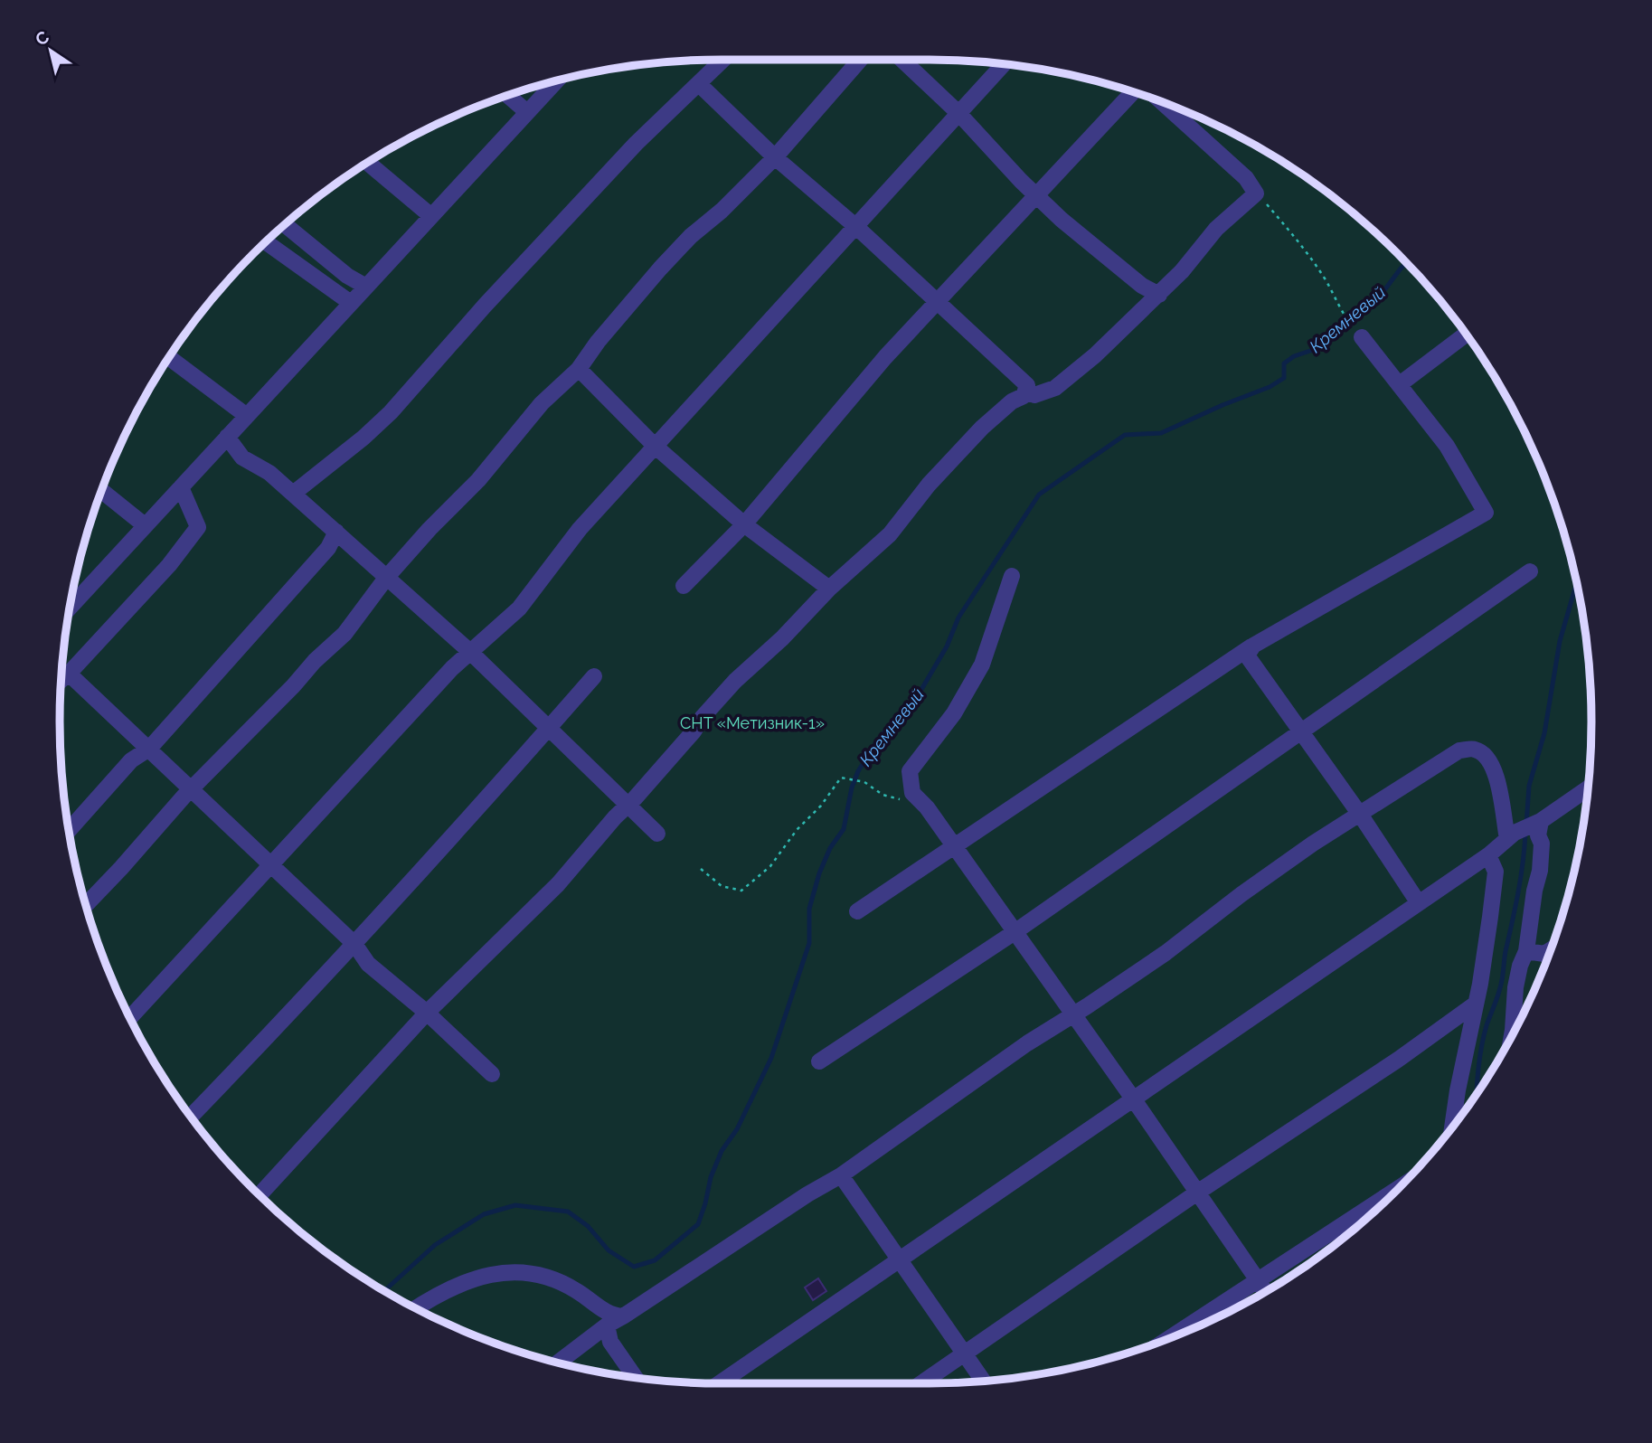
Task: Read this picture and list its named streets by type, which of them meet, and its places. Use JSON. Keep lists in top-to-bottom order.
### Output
{
  "water": ["Кремневый"],
  "parks": ["СНТ «Метизник-1»"],
  "north": "top left"
}
